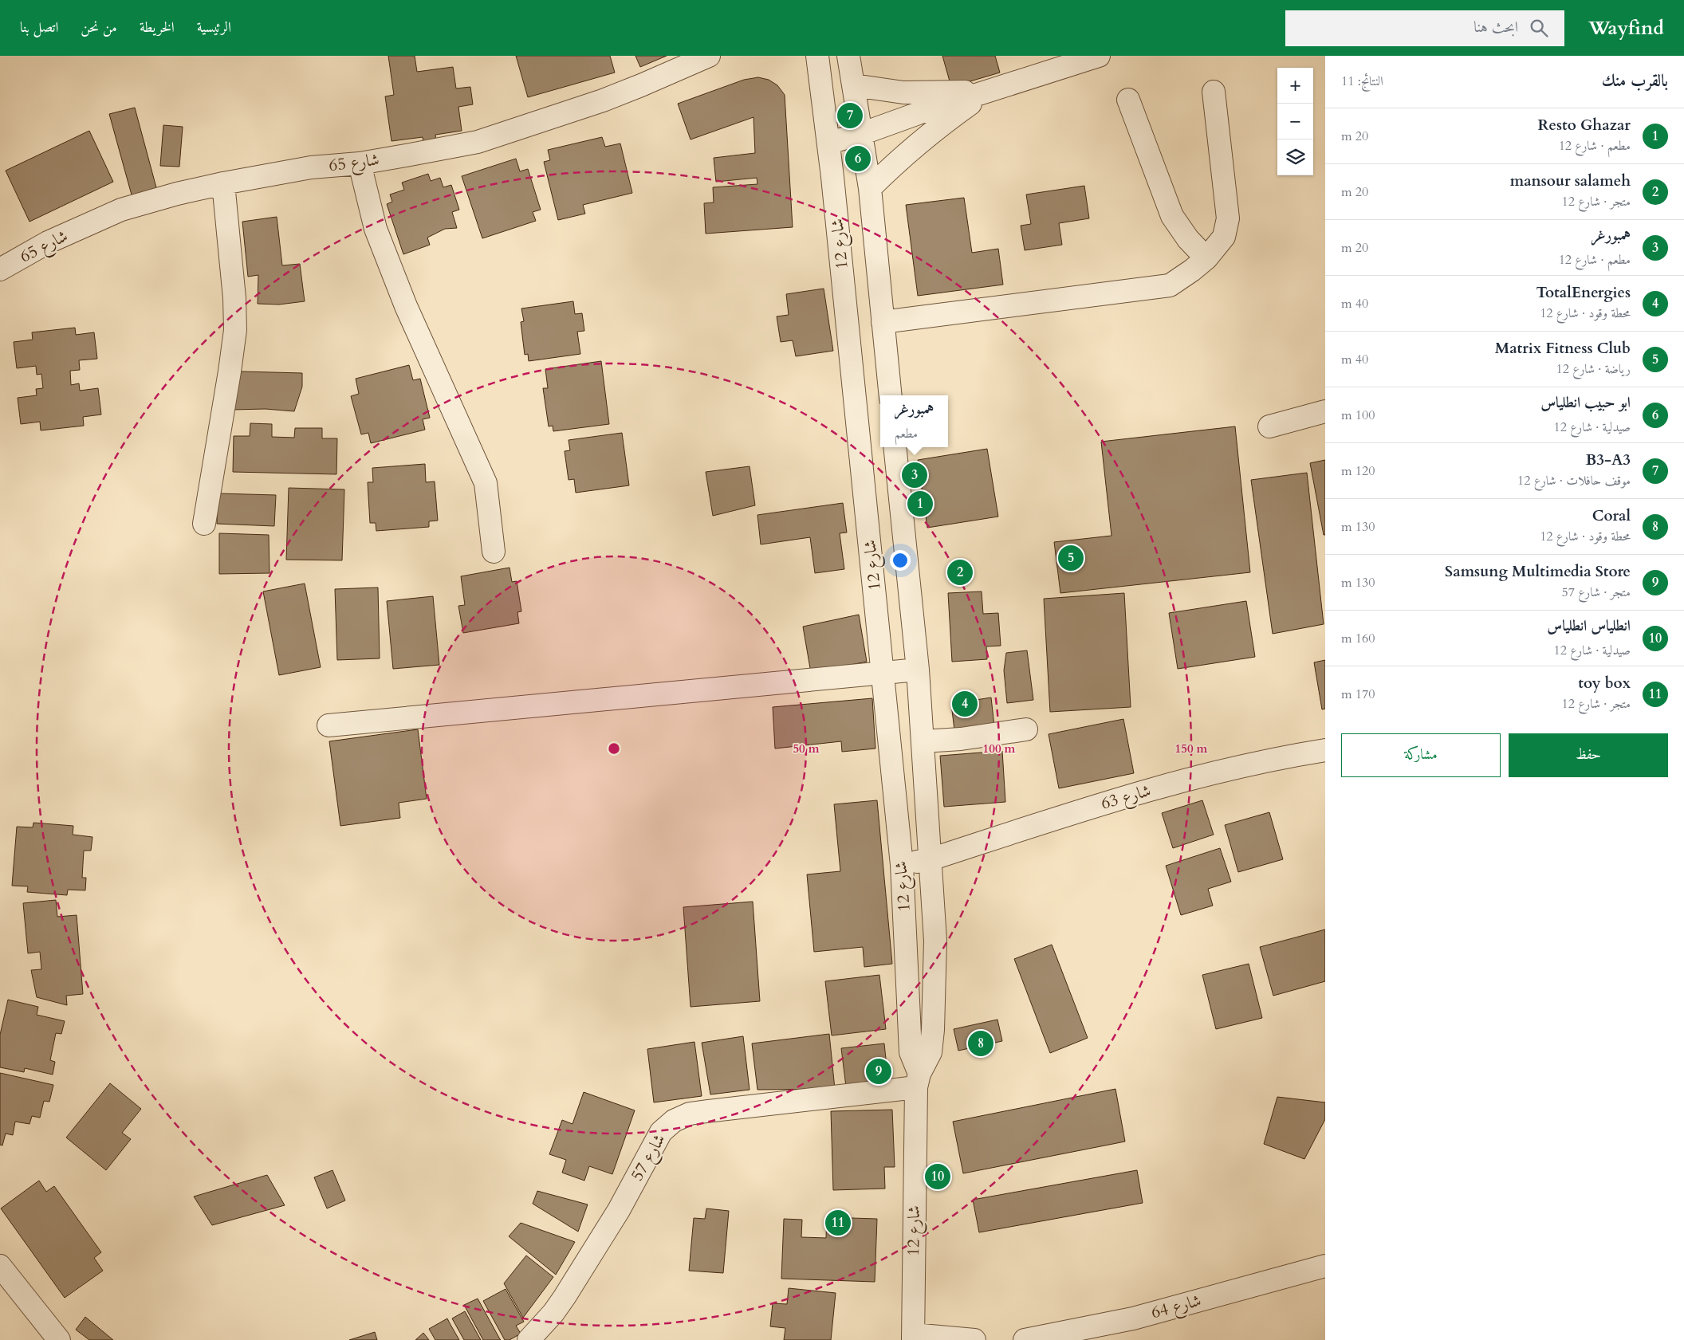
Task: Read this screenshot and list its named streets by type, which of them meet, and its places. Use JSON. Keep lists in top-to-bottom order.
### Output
{
  "streets": {
    "street": [
      "شارع 65",
      "شارع 12",
      "شارع 63",
      "شارع 57",
      "شارع 64"
    ]
  },
  "crossings": [
    ["شارع 12", "شارع 63"],
    ["شارع 12", "شارع 57"]
  ],
  "page": {
    "header": "Wayfind",
    "search": "ابحث هنا",
    "nav": [
      "الرئيسية",
      "الخريطة",
      "من نحن",
      "اتصل بنا"
    ],
    "heading": ["بالقرب منك", "النتائج: 11"],
    "map_buttons": ["+", "−"],
    "pins": [
      "7",
      "6",
      "3",
      "1",
      "5",
      "2",
      "4",
      "8",
      "9",
      "10",
      "11"
    ],
    "list": [
      {
        "mark": "1",
        "name": "Resto Ghazar",
        "note": "مطعم · شارع 12",
        "value": "20 m"
      },
      {
        "mark": "2",
        "name": "mansour salameh",
        "note": "متجر · شارع 12",
        "value": "20 m"
      },
      {
        "mark": "3",
        "name": "همبورغر",
        "note": "مطعم · شارع 12",
        "value": "20 m"
      },
      {
        "mark": "4",
        "name": "TotalEnergies",
        "note": "محطة وقود · شارع 12",
        "value": "40 m"
      },
      {
        "mark": "5",
        "name": "Matrix Fitness Club",
        "note": "رياضة · شارع 12",
        "value": "40 m"
      },
      {
        "mark": "6",
        "name": "ابو حبيب انطلياس",
        "note": "صيدلية · شارع 12",
        "value": "100 m"
      },
      {
        "mark": "7",
        "name": "B3-A3",
        "note": "موقف حافلات · شارع 12",
        "value": "120 m"
      },
      {
        "mark": "8",
        "name": "Coral",
        "note": "محطة وقود · شارع 12",
        "value": "130 m"
      },
      {
        "mark": "9",
        "name": "Samsung Multimedia Store",
        "note": "متجر · شارع 57",
        "value": "130 m"
      },
      {
        "mark": "10",
        "name": "انطلياس انطلياس",
        "note": "صيدلية · شارع 12",
        "value": "160 m"
      },
      {
        "mark": "11",
        "name": "toy box",
        "note": "متجر · شارع 12",
        "value": "170 m"
      }
    ],
    "popup": ["همبورغر", "مطعم"],
    "buttons": ["حفظ", "مشاركة"]
  },
  "rings": ["50 m", "100 m", "150 m"]
}
